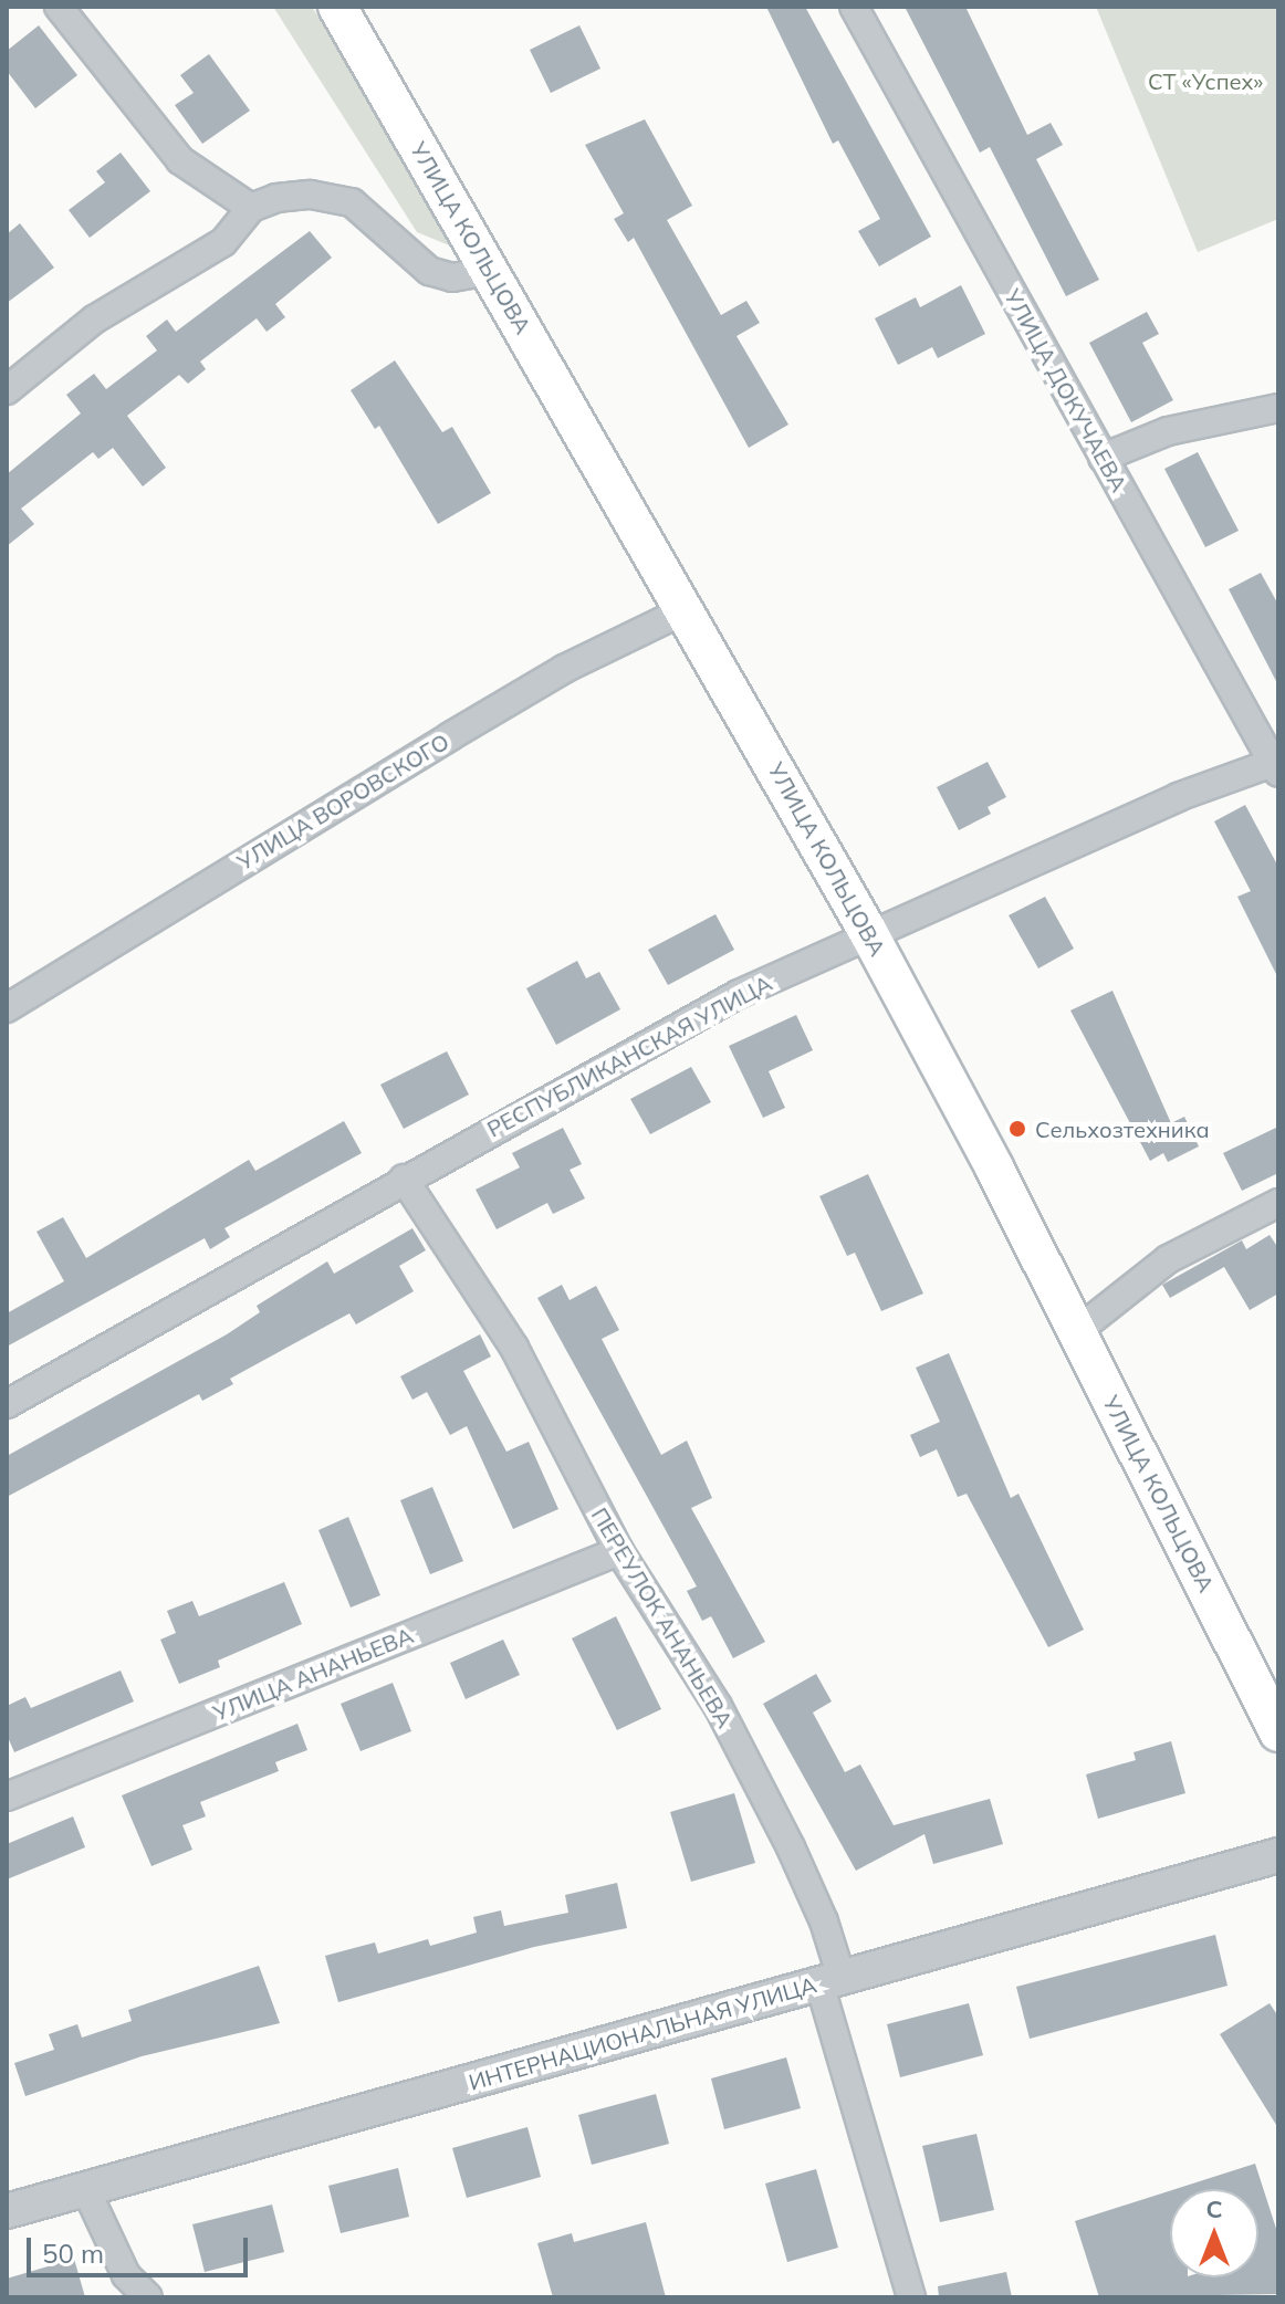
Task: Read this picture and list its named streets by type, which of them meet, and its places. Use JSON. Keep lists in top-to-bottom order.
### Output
{
  "streets": {
    "main road": ["УЛИЦА КОЛЬЦОВА"],
    "street": [
      "УЛИЦА ДОКУЧАЕВА",
      "УЛИЦА ВОРОВСКОГО",
      "РЕСПУБЛИКАНСКАЯ УЛИЦА",
      "ПЕРЕУЛОК АНАНЬЕВА",
      "УЛИЦА АНАНЬЕВА",
      "ИНТЕРНАЦИОНАЛЬНАЯ УЛИЦА"
    ]
  },
  "crossings": [
    ["УЛИЦА КОЛЬЦОВА", "УЛИЦА ВОРОВСКОГО"],
    ["УЛИЦА КОЛЬЦОВА", "РЕСПУБЛИКАНСКАЯ УЛИЦА"],
    ["УЛИЦА ДОКУЧАЕВА", "РЕСПУБЛИКАНСКАЯ УЛИЦА"],
    ["РЕСПУБЛИКАНСКАЯ УЛИЦА", "ПЕРЕУЛОК АНАНЬЕВА"],
    ["ПЕРЕУЛОК АНАНЬЕВА", "УЛИЦА АНАНЬЕВА"],
    ["ПЕРЕУЛОК АНАНЬЕВА", "ИНТЕРНАЦИОНАЛЬНАЯ УЛИЦА"]
  ],
  "parks": ["СТ «Успех»"],
  "places": ["Сельхозтехника"],
  "scale_bar": "50 m",
  "north": "top"
}
